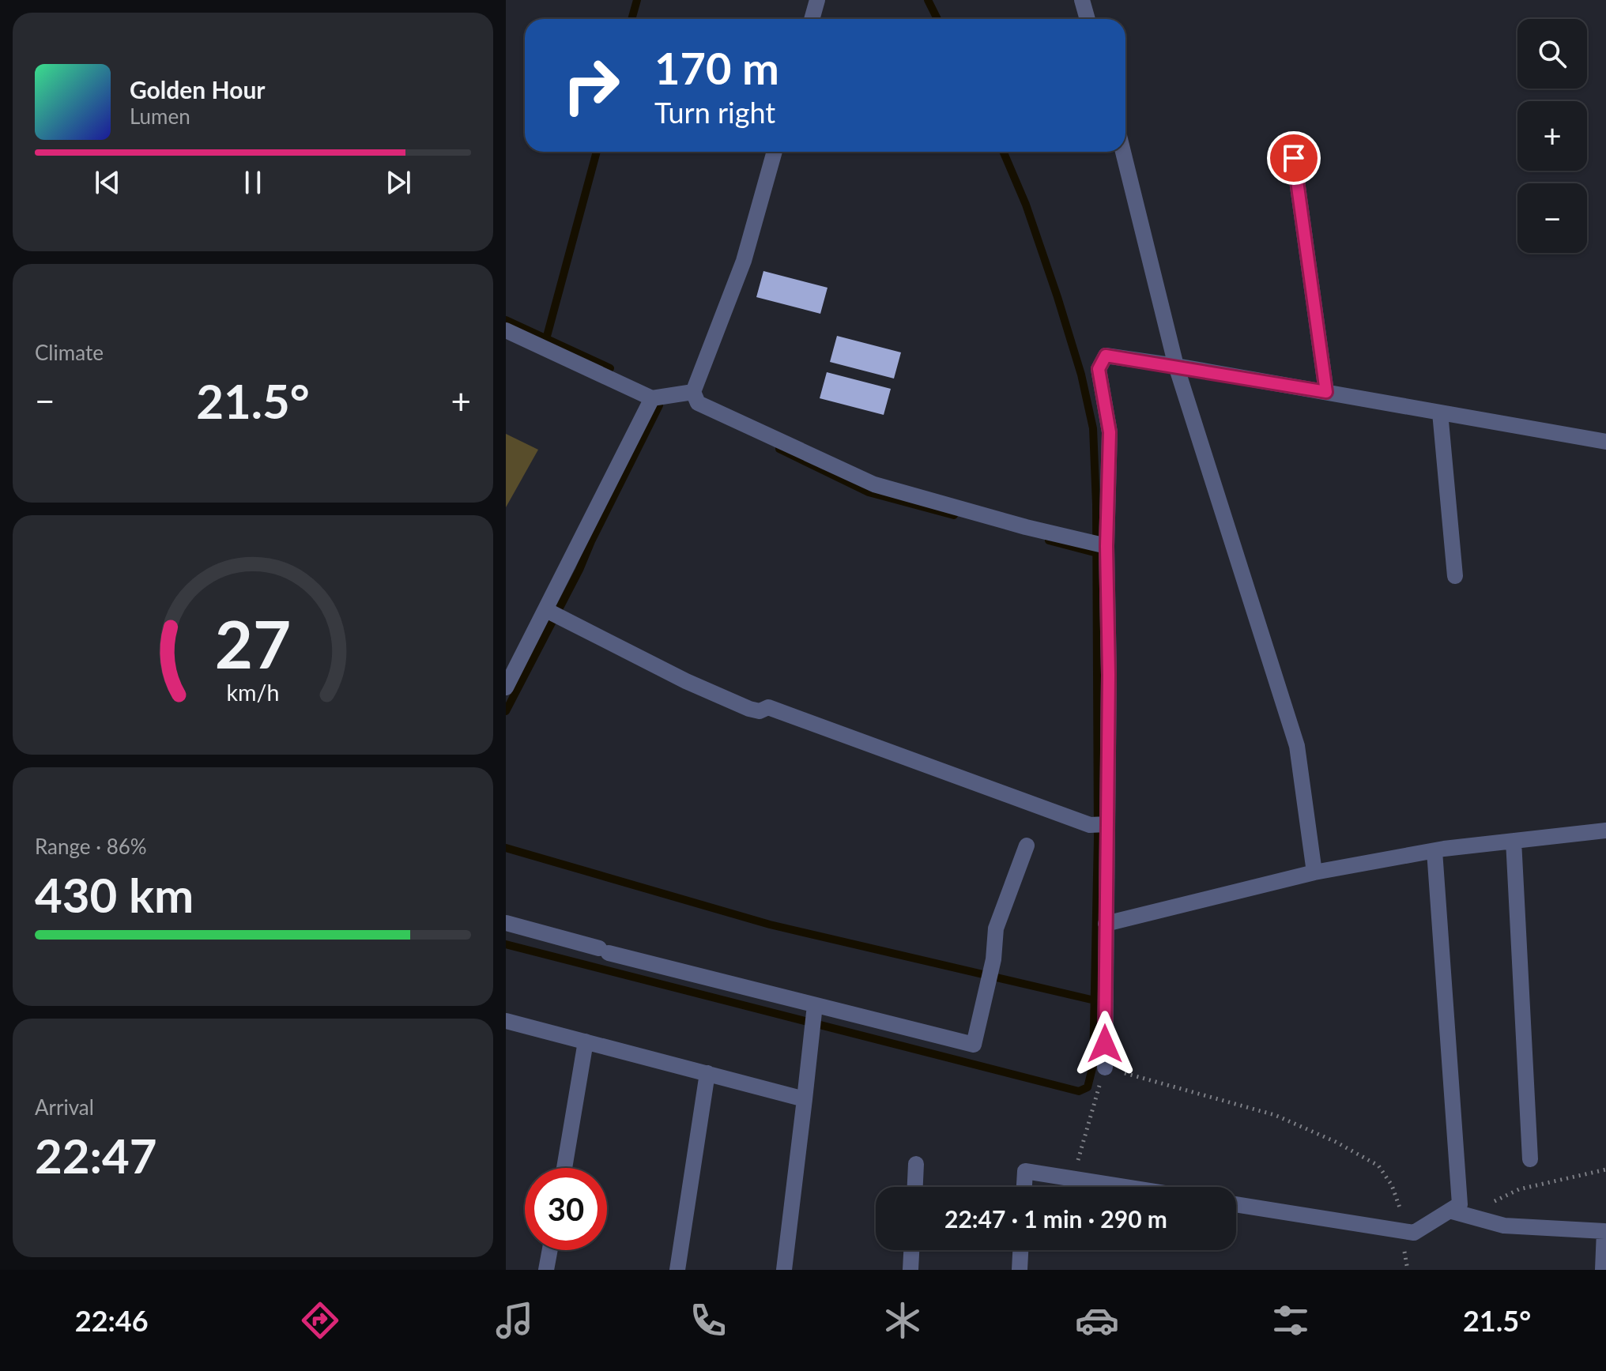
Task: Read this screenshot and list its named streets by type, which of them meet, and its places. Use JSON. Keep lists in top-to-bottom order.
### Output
{
  "page": {
    "map_buttons": ["+", "−"],
    "turn": ["170 m", "Turn right"],
    "song": ["Golden Hour", "Lumen"],
    "tile": [
      "Climate",
      ["Range · 86%", "430 km"],
      ["Arrival", "22:47"]
    ],
    "heat": ["−", "21.5°", "+"],
    "limit": "30",
    "trip": "22:47 · 1 min · 290 m",
    "tabs": ["22:46", "21.5°"],
    "gauge": ["27", "km/h"]
  }
}
